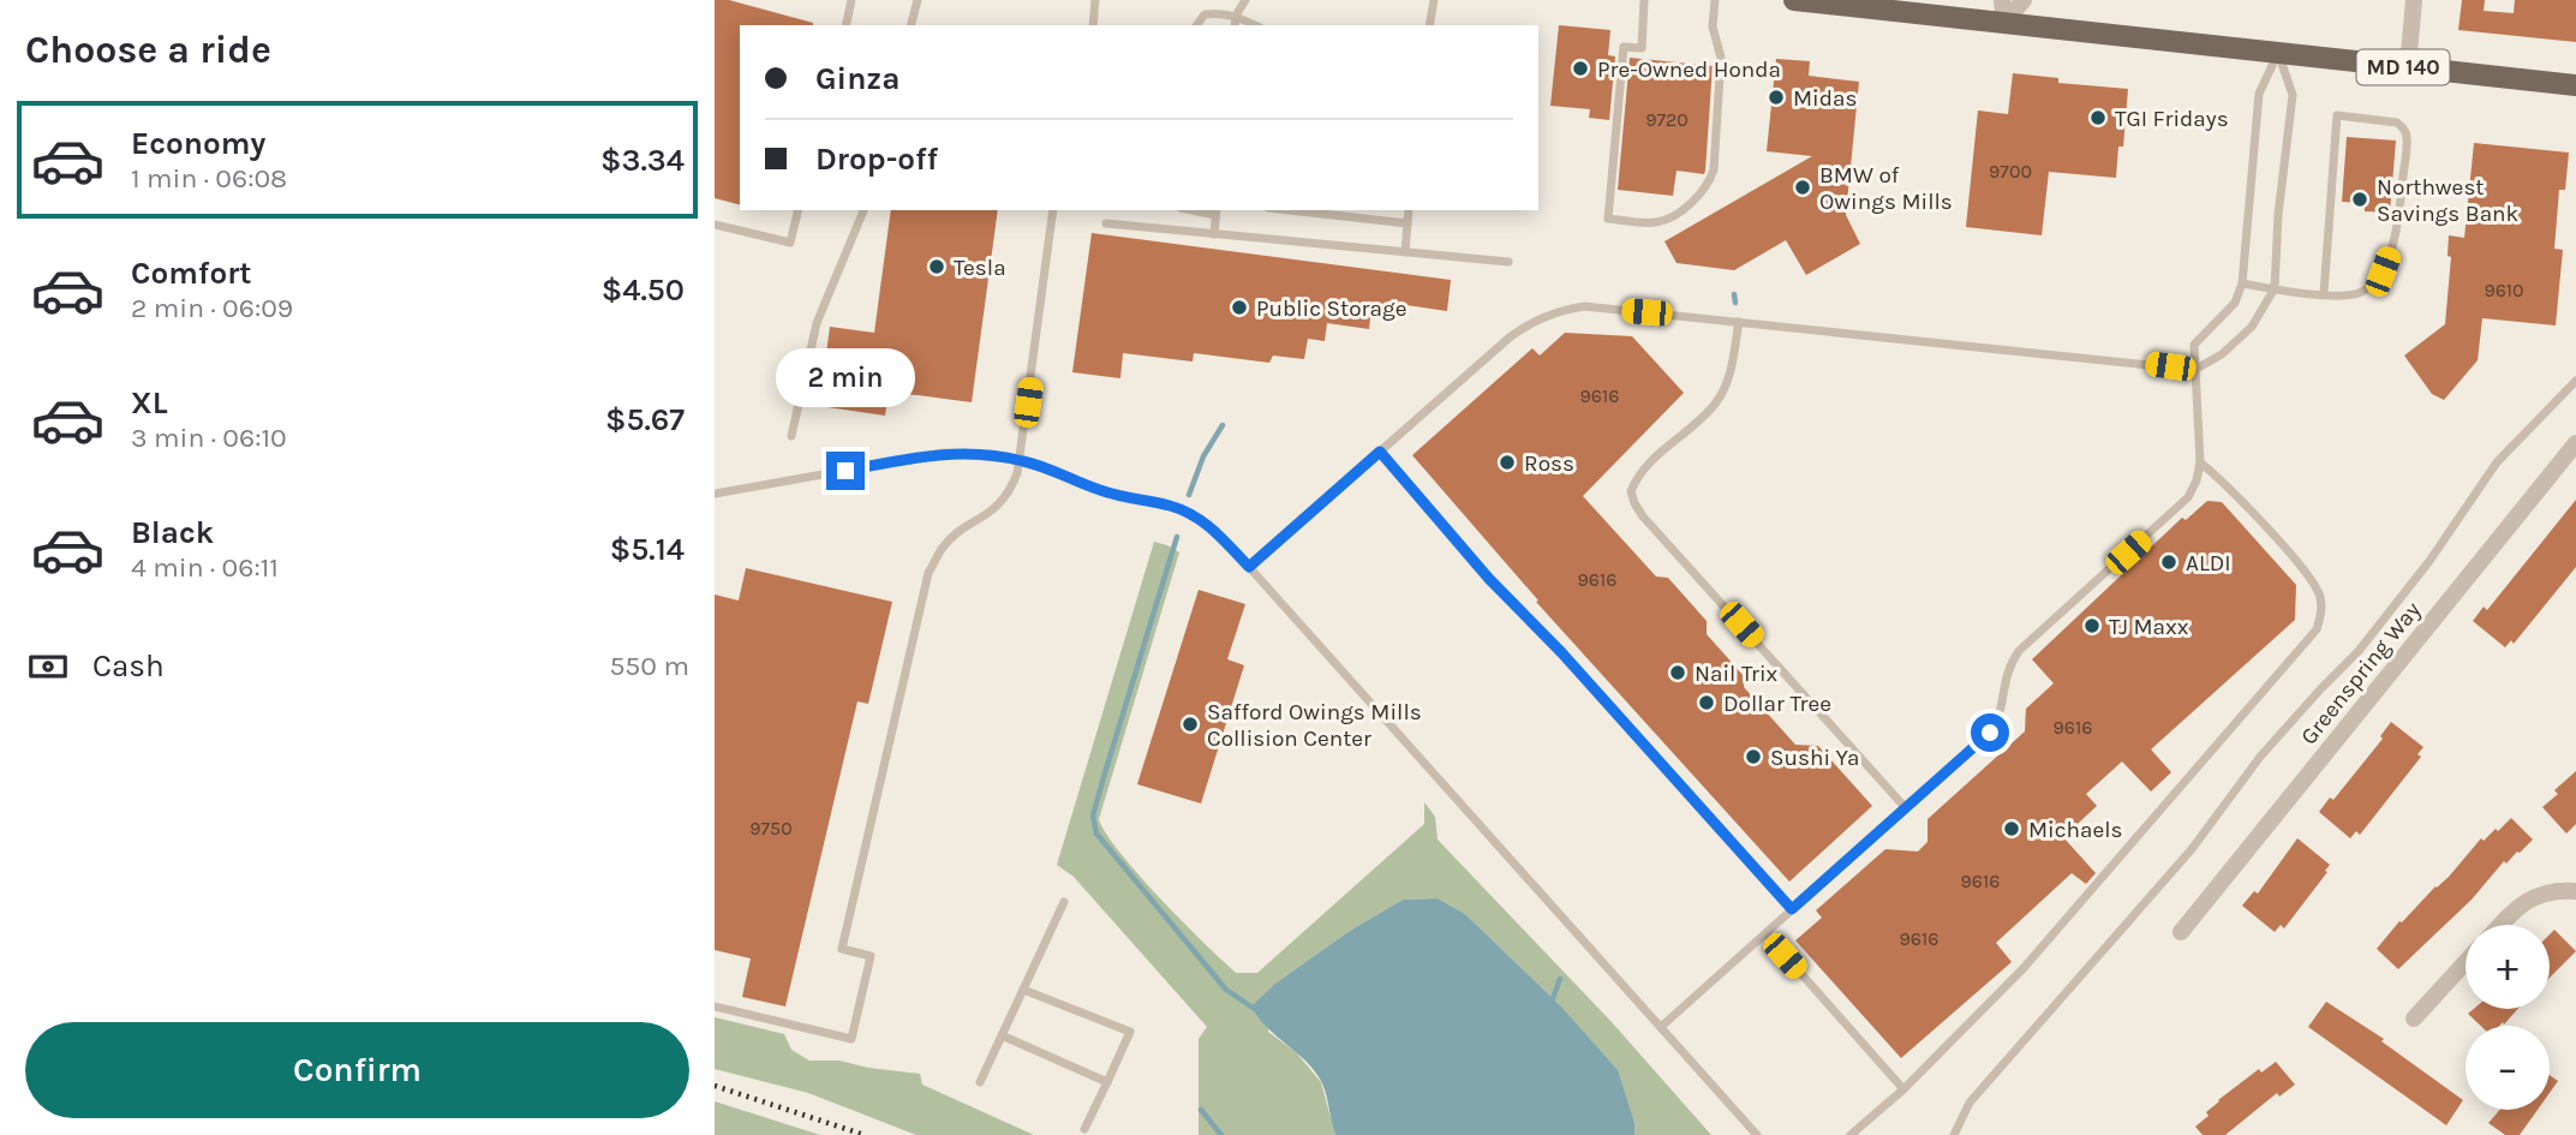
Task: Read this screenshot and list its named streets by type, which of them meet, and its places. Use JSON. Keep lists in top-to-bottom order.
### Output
{
  "streets": {
    "main road": ["MD 140"],
    "street": ["Greenspring Way"]
  },
  "places": [
    "Pre-Owned Honda",
    "Midas",
    "TGI Fridays",
    "BMW of Owings Mills",
    "Northwest Savings Bank",
    "Tesla",
    "Public Storage",
    "Ross",
    "ALDI",
    "TJ Maxx",
    "Nail Trix",
    "Dollar Tree",
    "Safford Owings Mills Collision Center",
    "Sushi Ya",
    "Michaels"
  ],
  "house_numbers": [
    "9720",
    "9700",
    "9610",
    "9616",
    "9616",
    "9616",
    "9750",
    "9616",
    "9616"
  ],
  "page": {
    "heading": "Choose a ride",
    "banner": ["Ginza", "Drop-off"],
    "list": [
      {
        "name": "Economy",
        "note": "1 min · 06:08",
        "value": "$3.34"
      },
      {
        "name": "Comfort",
        "note": "2 min · 06:09",
        "value": "$4.50"
      },
      {
        "name": "XL",
        "note": "3 min · 06:10",
        "value": "$5.67"
      },
      {
        "name": "Black",
        "note": "4 min · 06:11",
        "value": "$5.14"
      }
    ],
    "bubble": "2 min",
    "pay": ["Cash", "550 m"],
    "map_buttons": ["+", "−"],
    "buttons": "Confirm"
  }
}
